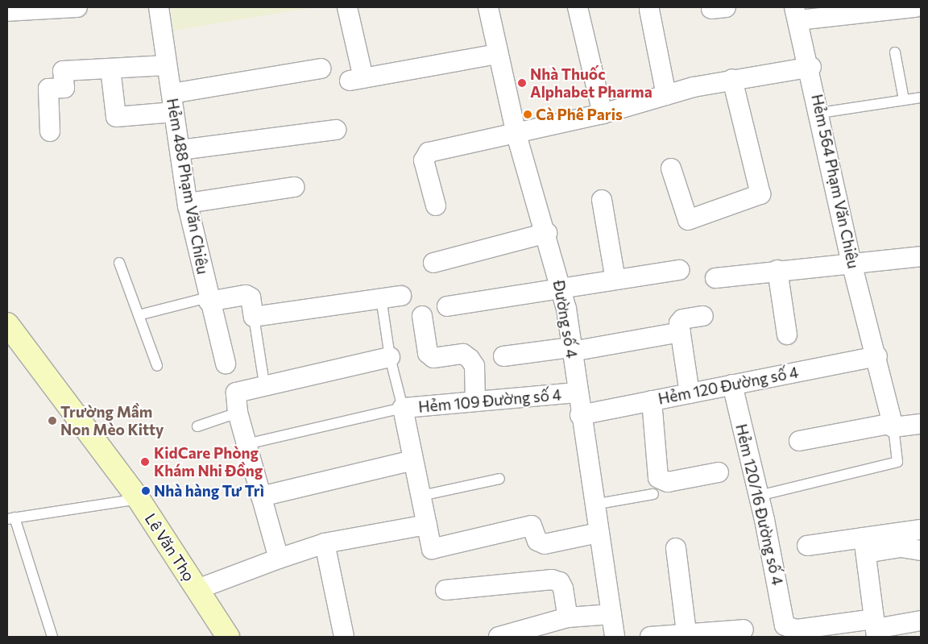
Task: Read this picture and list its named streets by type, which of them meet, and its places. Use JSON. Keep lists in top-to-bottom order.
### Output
{
  "streets": {
    "main road": ["Lê Văn Thọ"],
    "street": [
      "Hẻm 564 Phạm Văn Chiêu",
      "Hẻm 488 Phạm Văn Chiêu",
      "Đường số 4",
      "Hẻm 120 Đường số 4",
      "Hẻm 109 Đường số 4",
      "Hẻm 120/16 Đường số 4"
    ]
  },
  "crossings": [
    ["Hẻm 564 Phạm Văn Chiêu", "Hẻm 120 Đường số 4"],
    ["Đường số 4", "Hẻm 120 Đường số 4"],
    ["Đường số 4", "Hẻm 109 Đường số 4"],
    ["Hẻm 120 Đường số 4", "Hẻm 120/16 Đường số 4"]
  ],
  "places": [
    "Nhà Thuốc Alphabet Pharma",
    "Cà Phê Paris",
    "Trường Mầm Non Mèo Kitty",
    "KidCare Phòng Khám Nhi Đồng",
    "Nhà hàng Tư Trì"
  ]
}
